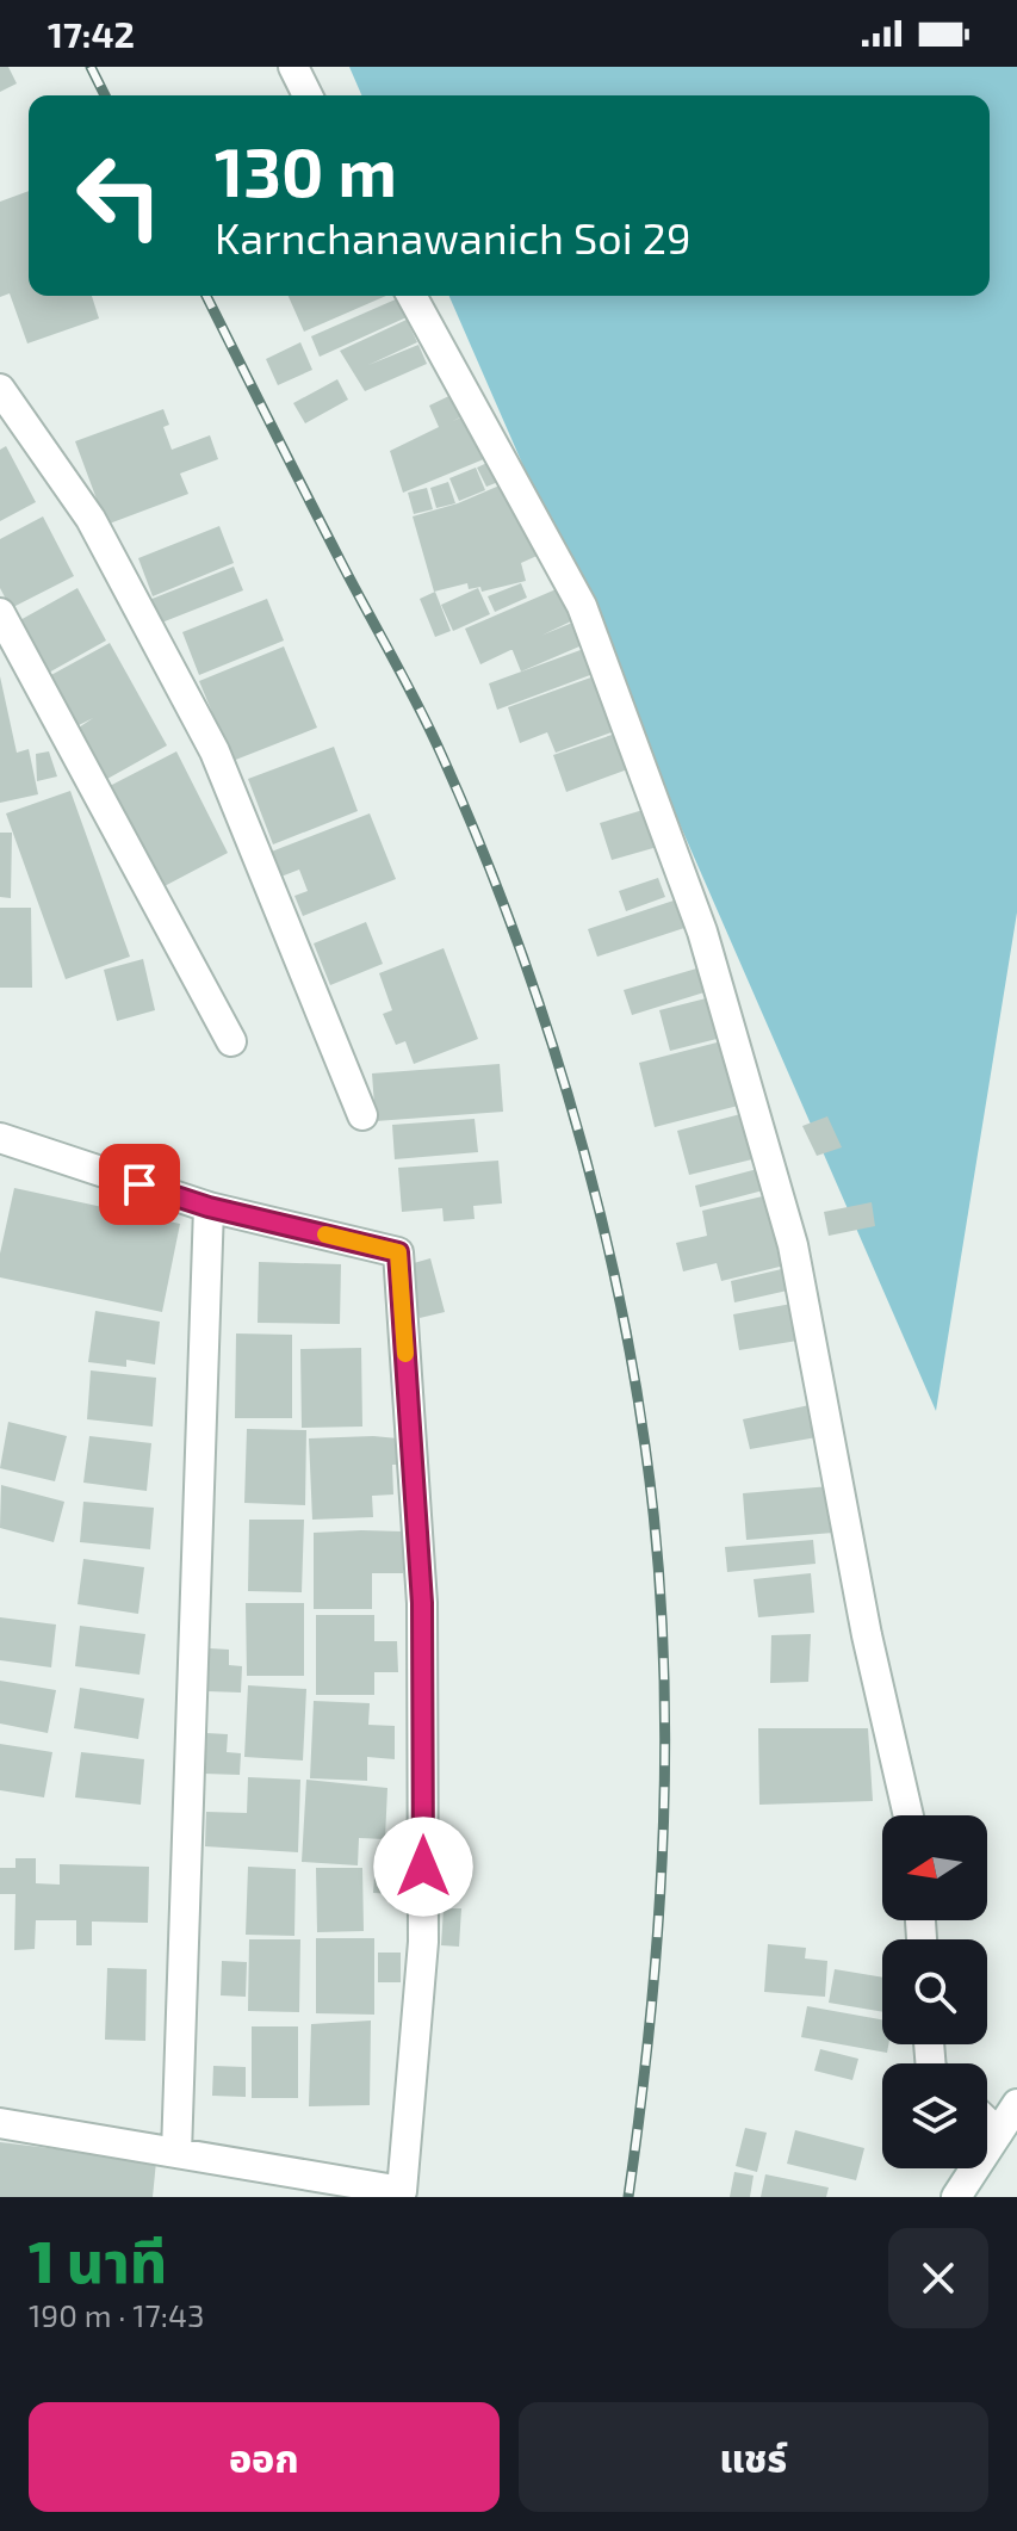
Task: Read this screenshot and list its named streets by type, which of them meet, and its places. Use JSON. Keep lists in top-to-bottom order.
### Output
{
  "north": "left",
  "page": {
    "status": "17:42",
    "turn": ["130 m", "Karnchanawanich Soi 29"],
    "heading": ["1 นาที", "190 m · 17:43"],
    "buttons": ["ออก", "แชร์"]
  }
}
